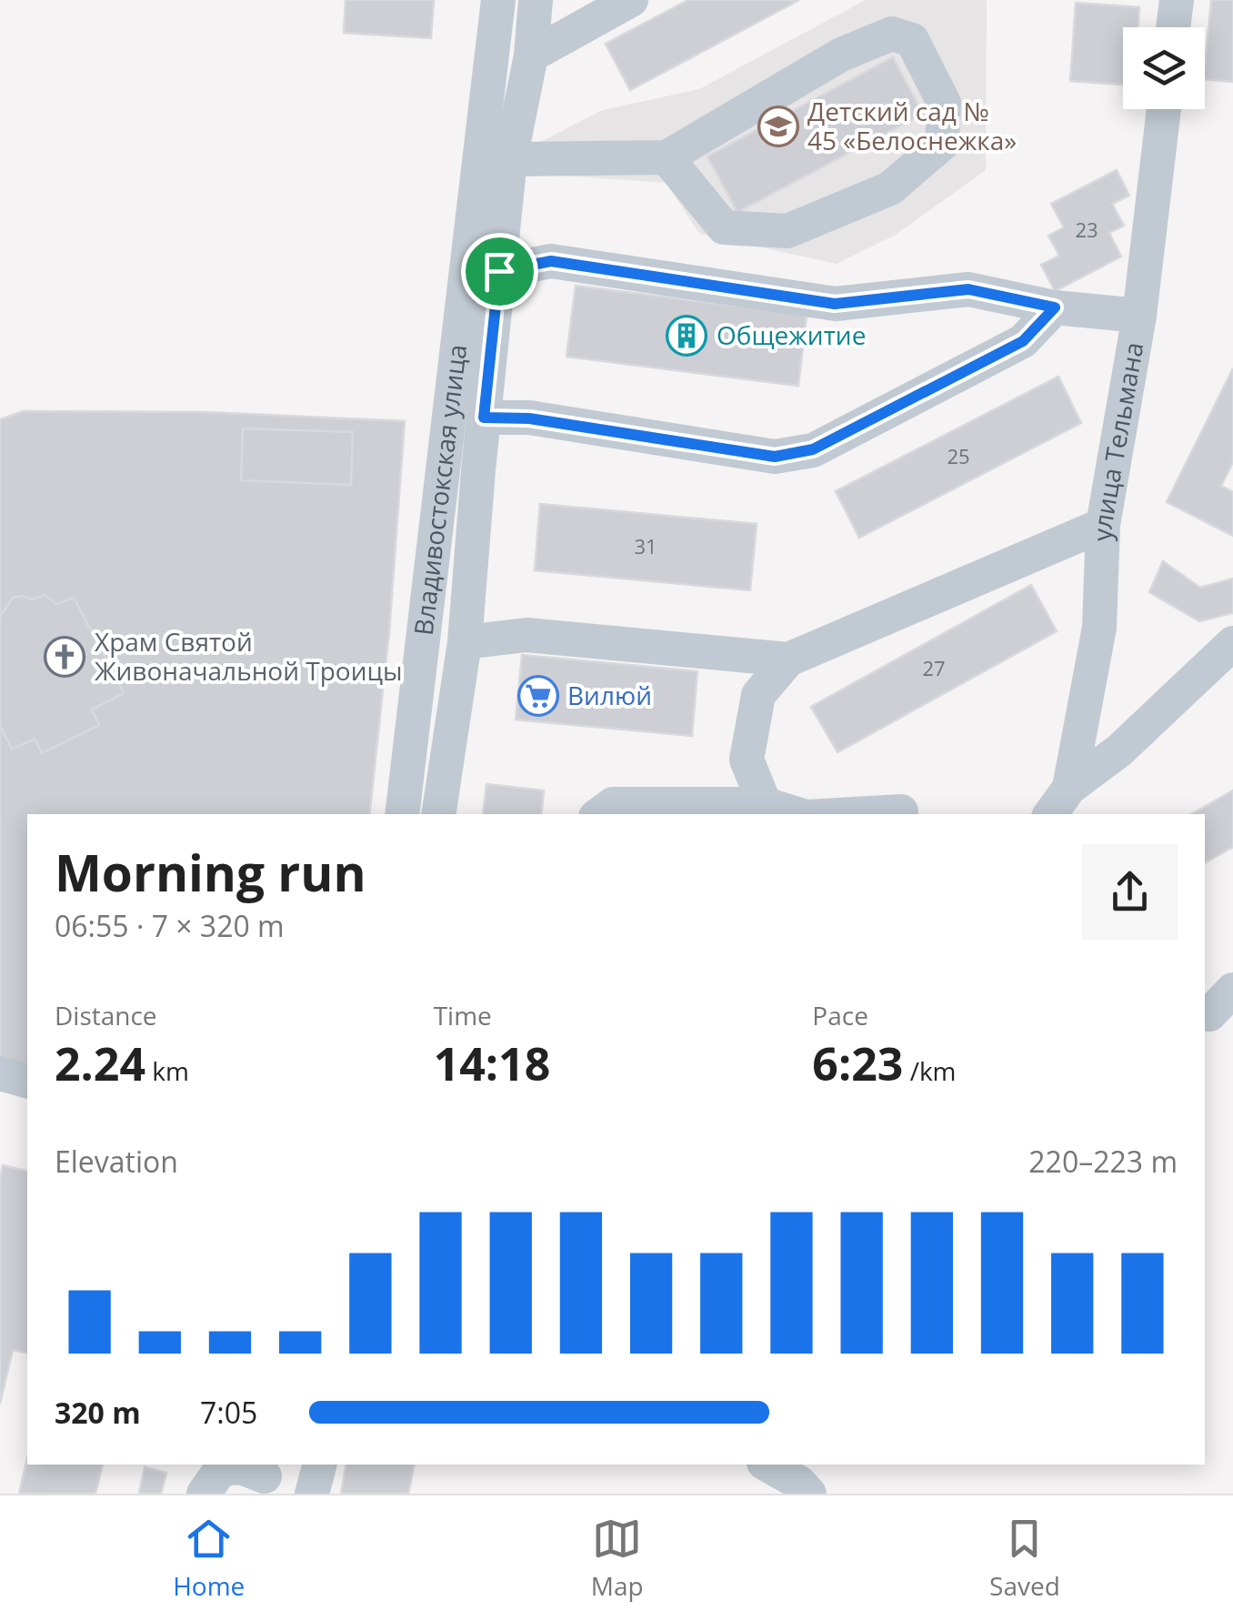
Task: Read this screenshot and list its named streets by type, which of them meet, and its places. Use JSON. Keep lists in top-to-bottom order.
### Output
{
  "streets": {
    "street": ["улица Тельмана", "Владивостокская улица"]
  },
  "places": {
    "school or university": ["Детский сад № 45 «Белоснежка»"],
    "building": ["Общежитие"],
    "church": ["Храм Святой Живоначальной Троицы"],
    "supermarket": ["Вилюй"]
  },
  "house_numbers": [
    "23",
    "25",
    "31",
    "27"
  ],
  "page": {
    "heading": ["Morning run", "06:55 · 7 × 320 m"],
    "stats": [
      ["Distance", "2.24 km"],
      ["Time", "14:18"],
      ["Pace", "6:23 /km"]
    ],
    "chart": ["Elevation", "220–223 m"],
    "list": [
      {
        "name": "320 m",
        "note": "7:05"
      }
    ],
    "tabs": ["Home", "Map", "Saved"]
  }
}
